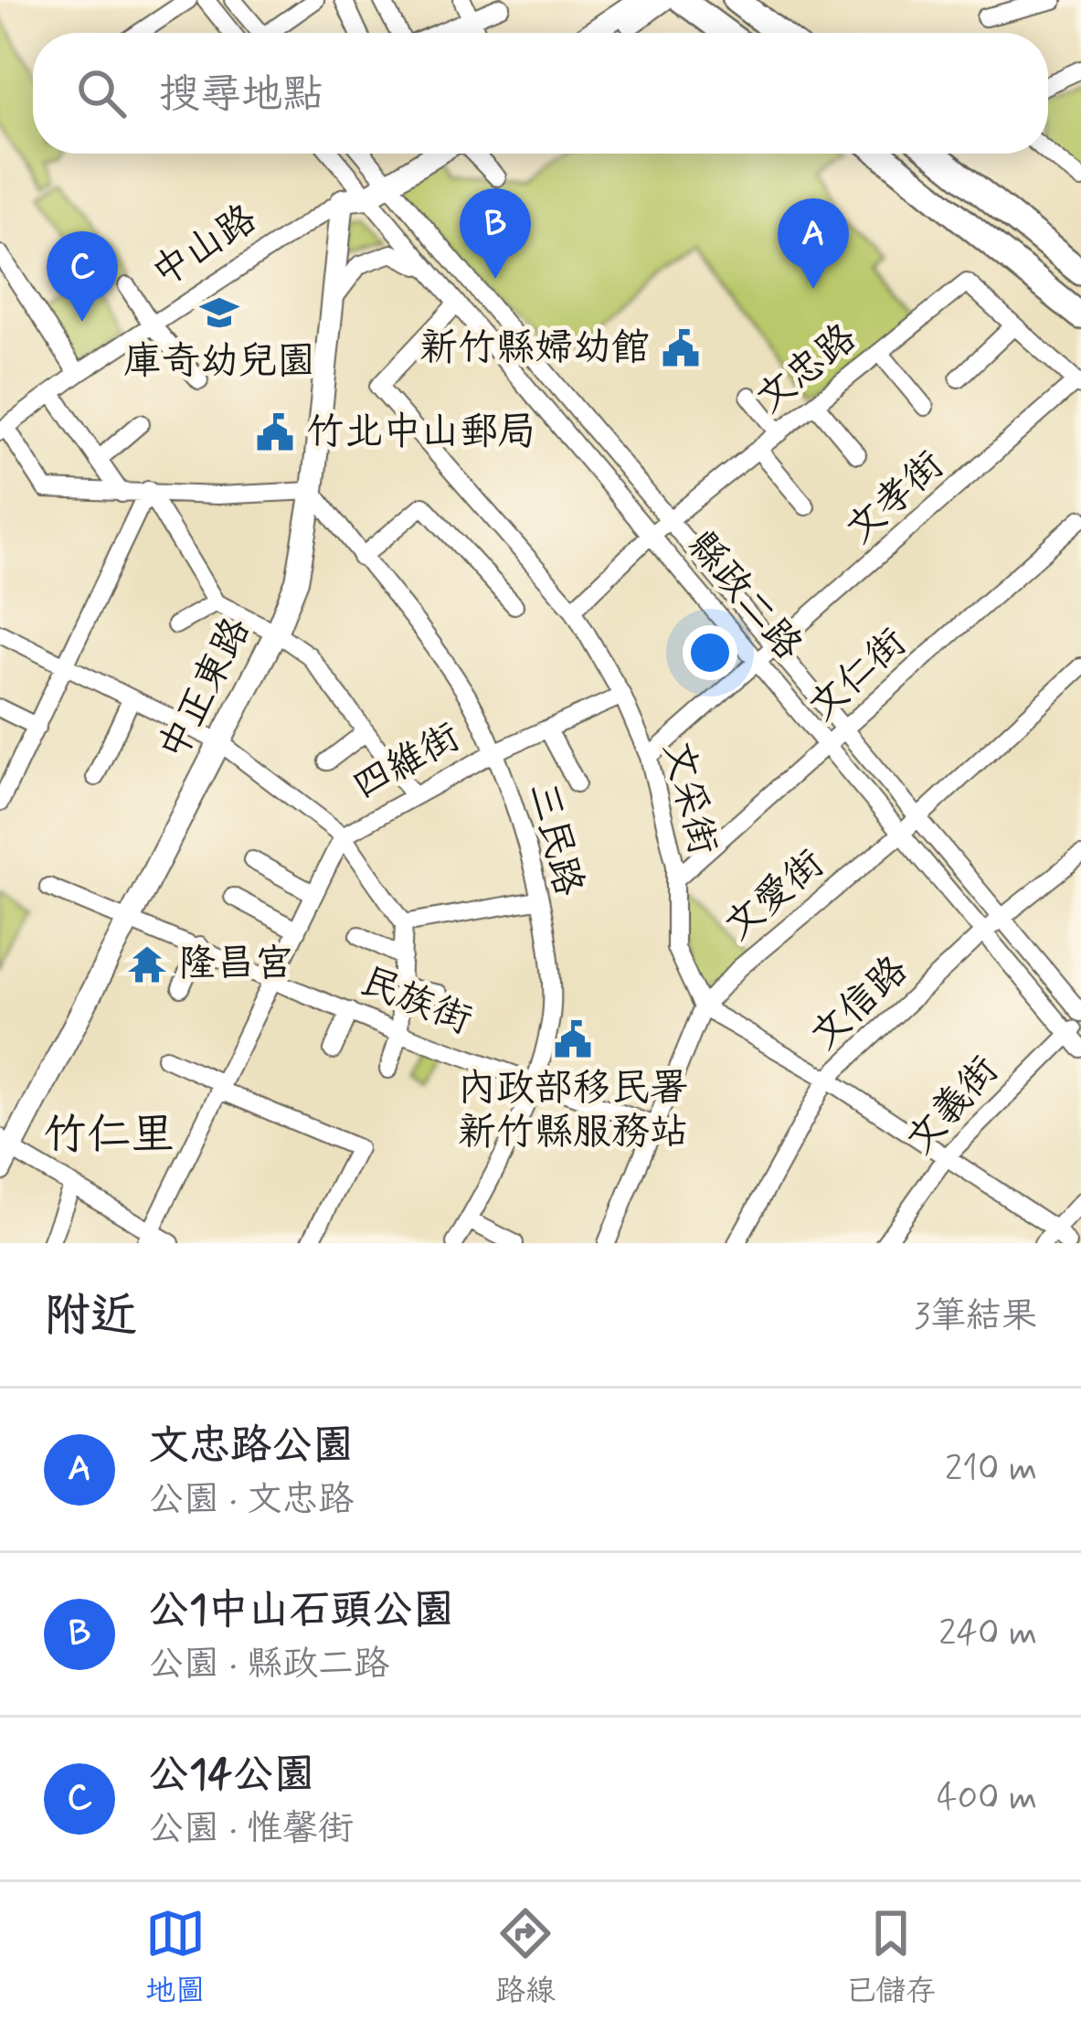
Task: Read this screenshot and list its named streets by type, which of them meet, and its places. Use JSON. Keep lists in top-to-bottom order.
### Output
{
  "streets": {
    "main road": ["中山路", "中正東路"],
    "street": [
      "文忠路",
      "文孝街",
      "縣政二路",
      "文仁街",
      "四維街",
      "文采街",
      "三民路",
      "文愛街",
      "民族街",
      "文信路",
      "文義街"
    ]
  },
  "crossings": [
    ["中山路", "縣政二路"],
    ["中山路", "中正東路"],
    ["文忠路", "文孝街"],
    ["文忠路", "縣政二路"],
    ["文忠路", "文采街"],
    ["文孝街", "縣政二路"],
    ["文孝街", "文采街"],
    ["縣政二路", "文仁街"],
    ["縣政二路", "中正東路"],
    ["縣政二路", "文采街"],
    ["縣政二路", "文愛街"],
    ["縣政二路", "文信路"],
    ["縣政二路", "文義街"],
    ["文仁街", "文采街"],
    ["中正東路", "三民路"],
    ["中正東路", "民族街"],
    ["四維街", "文采街"],
    ["四維街", "三民路"],
    ["四維街", "民族街"],
    ["文采街", "文愛街"],
    ["三民路", "民族街"],
    ["文愛街", "民族街"]
  ],
  "districts": ["竹仁里"],
  "places": {
    "school or university": ["庫奇幼兒園"],
    "public building": ["新竹縣婦幼館", "竹北中山郵局", "內政部移民署 新竹縣服務站"],
    "temple": ["隆昌宮"]
  },
  "page": {
    "search": "搜尋地點",
    "pins": ["B", "A", "C"],
    "heading": ["附近", "3筆結果"],
    "list": [
      {
        "mark": "A",
        "name": "文忠路公園",
        "note": "公園 · 文忠路",
        "value": "210 m"
      },
      {
        "mark": "B",
        "name": "公1中山石頭公園",
        "note": "公園 · 縣政二路",
        "value": "240 m"
      },
      {
        "mark": "C",
        "name": "公14公園",
        "note": "公園 · 惟馨街",
        "value": "400 m"
      }
    ],
    "nav": ["地圖", "路線", "已儲存"]
  }
}
